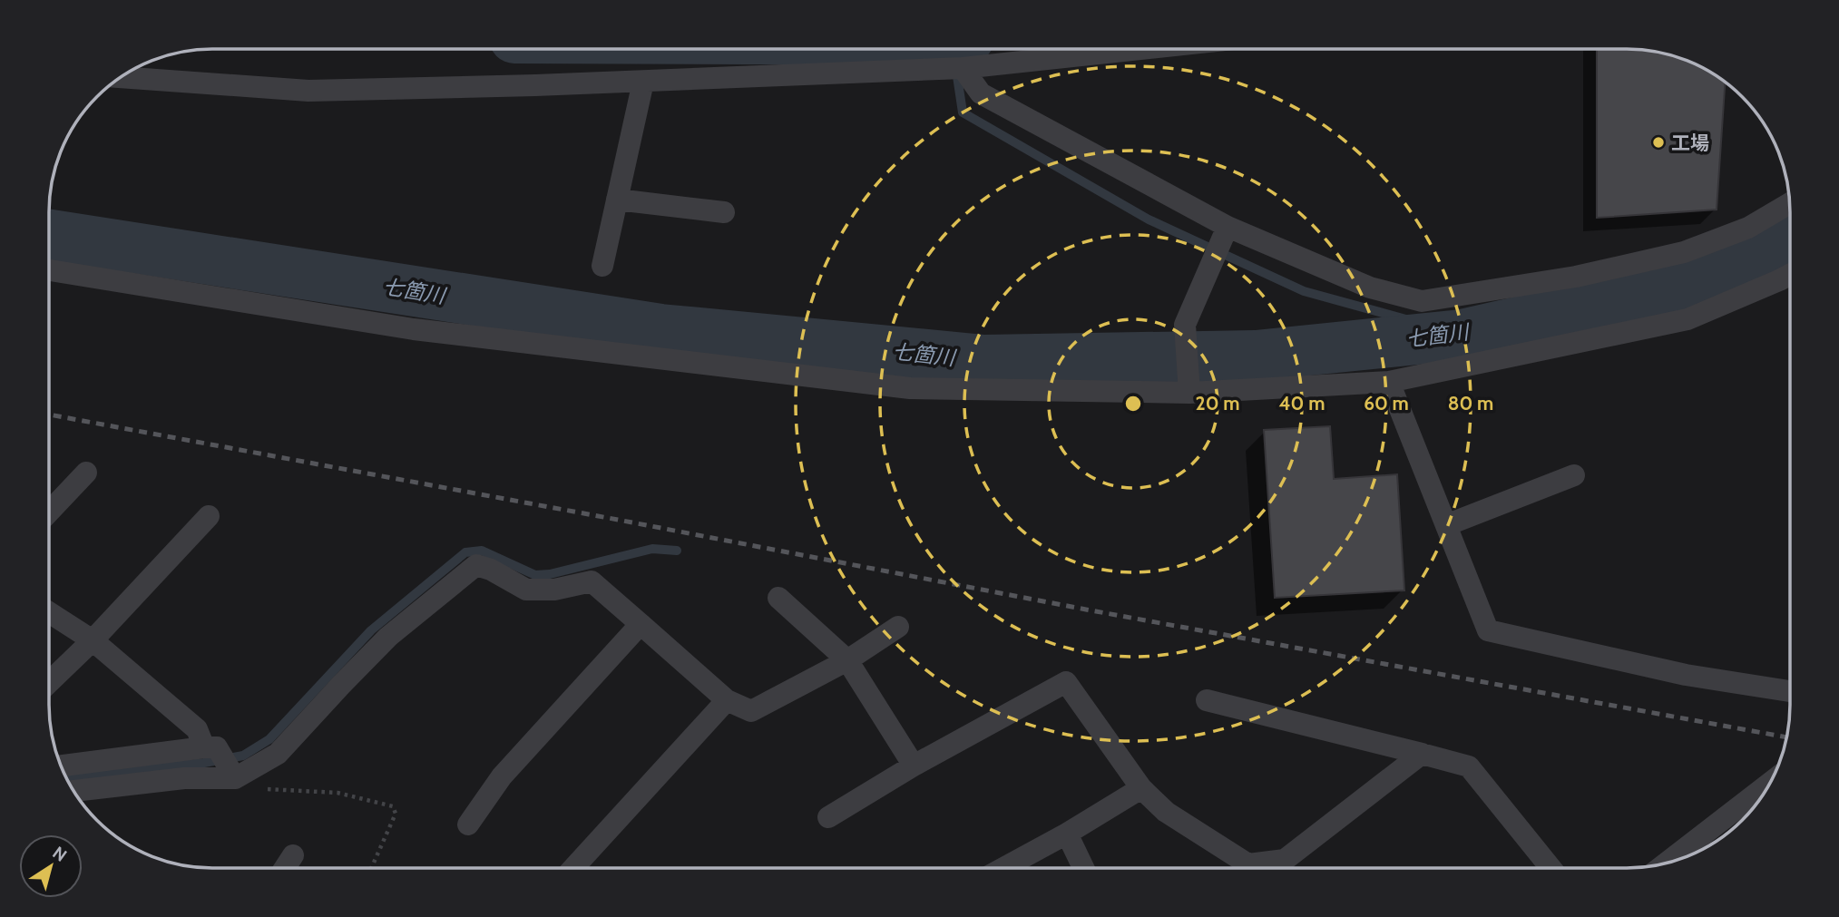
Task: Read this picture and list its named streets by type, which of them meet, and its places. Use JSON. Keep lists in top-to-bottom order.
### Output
{
  "water": ["七箇川"],
  "places": ["工場"],
  "north": "top right",
  "rings": [
    "20 m",
    "40 m",
    "60 m",
    "80 m"
  ]
}
